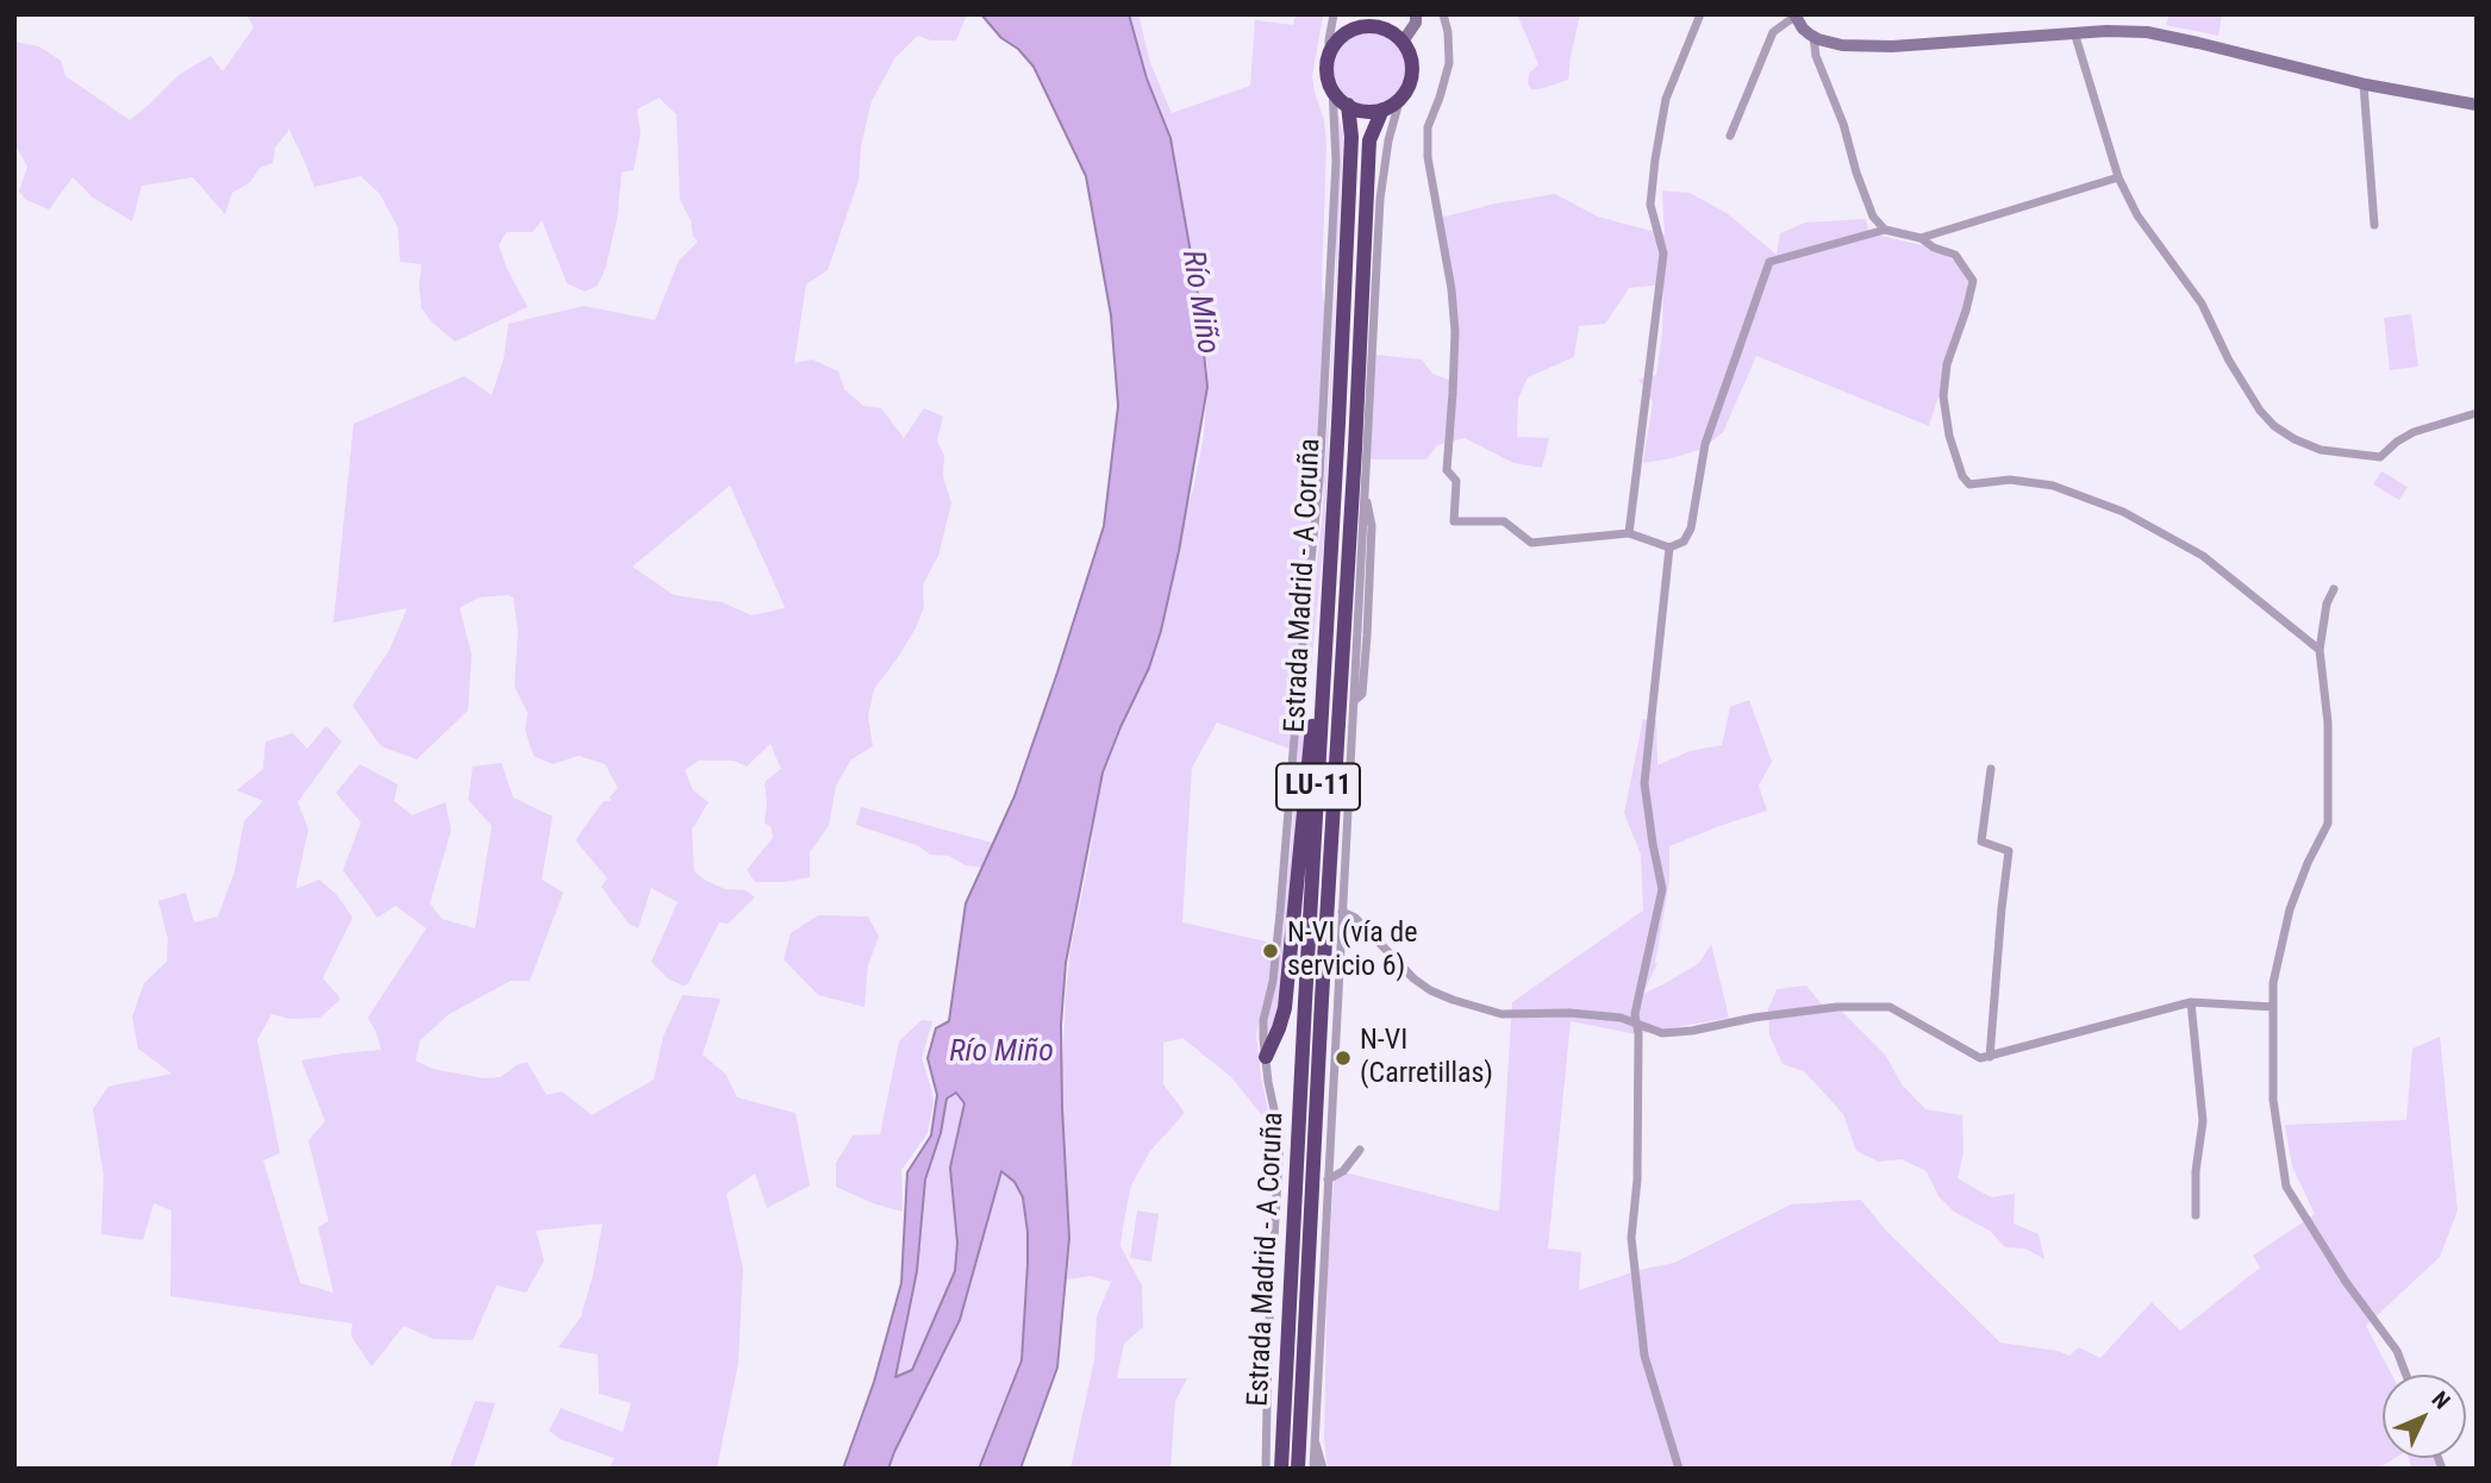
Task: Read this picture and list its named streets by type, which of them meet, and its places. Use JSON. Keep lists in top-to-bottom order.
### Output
{
  "streets": {
    "highway": ["Estrada Madrid - A Coruña", "LU-11"]
  },
  "water": ["Río Miño"],
  "places": ["N-VI (vía de servicio 6)", "N-VI (Carretillas)"],
  "north": "top right"
}
